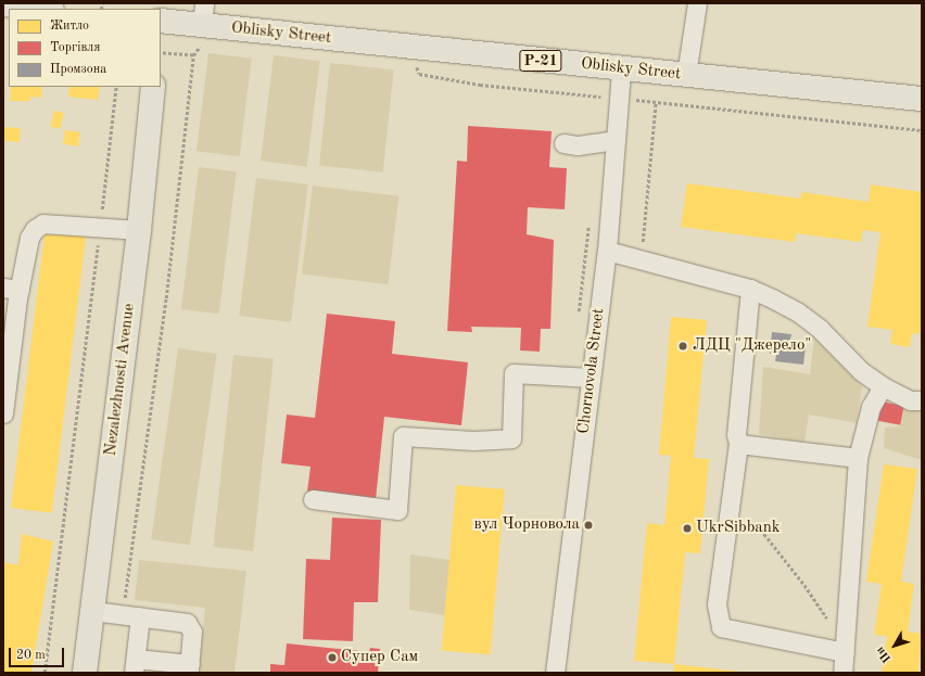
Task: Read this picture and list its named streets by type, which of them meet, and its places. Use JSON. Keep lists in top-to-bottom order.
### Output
{
  "streets": {
    "main road": ["Oblisky Street", "Р-21", "Nezalezhnosti Avenue"],
    "street": ["Chornovola Street"]
  },
  "crossings": [
    ["Oblisky Street", "Chornovola Street"]
  ],
  "places": [
    "ЛДЦ \"Джерело\"",
    "вул Чорновола",
    "UkrSibbank",
    "Супер Сам"
  ],
  "legend": ["Житло", "Торгівля", "Промзона"],
  "scale_bar": "20 m",
  "north": "bottom left"
}
